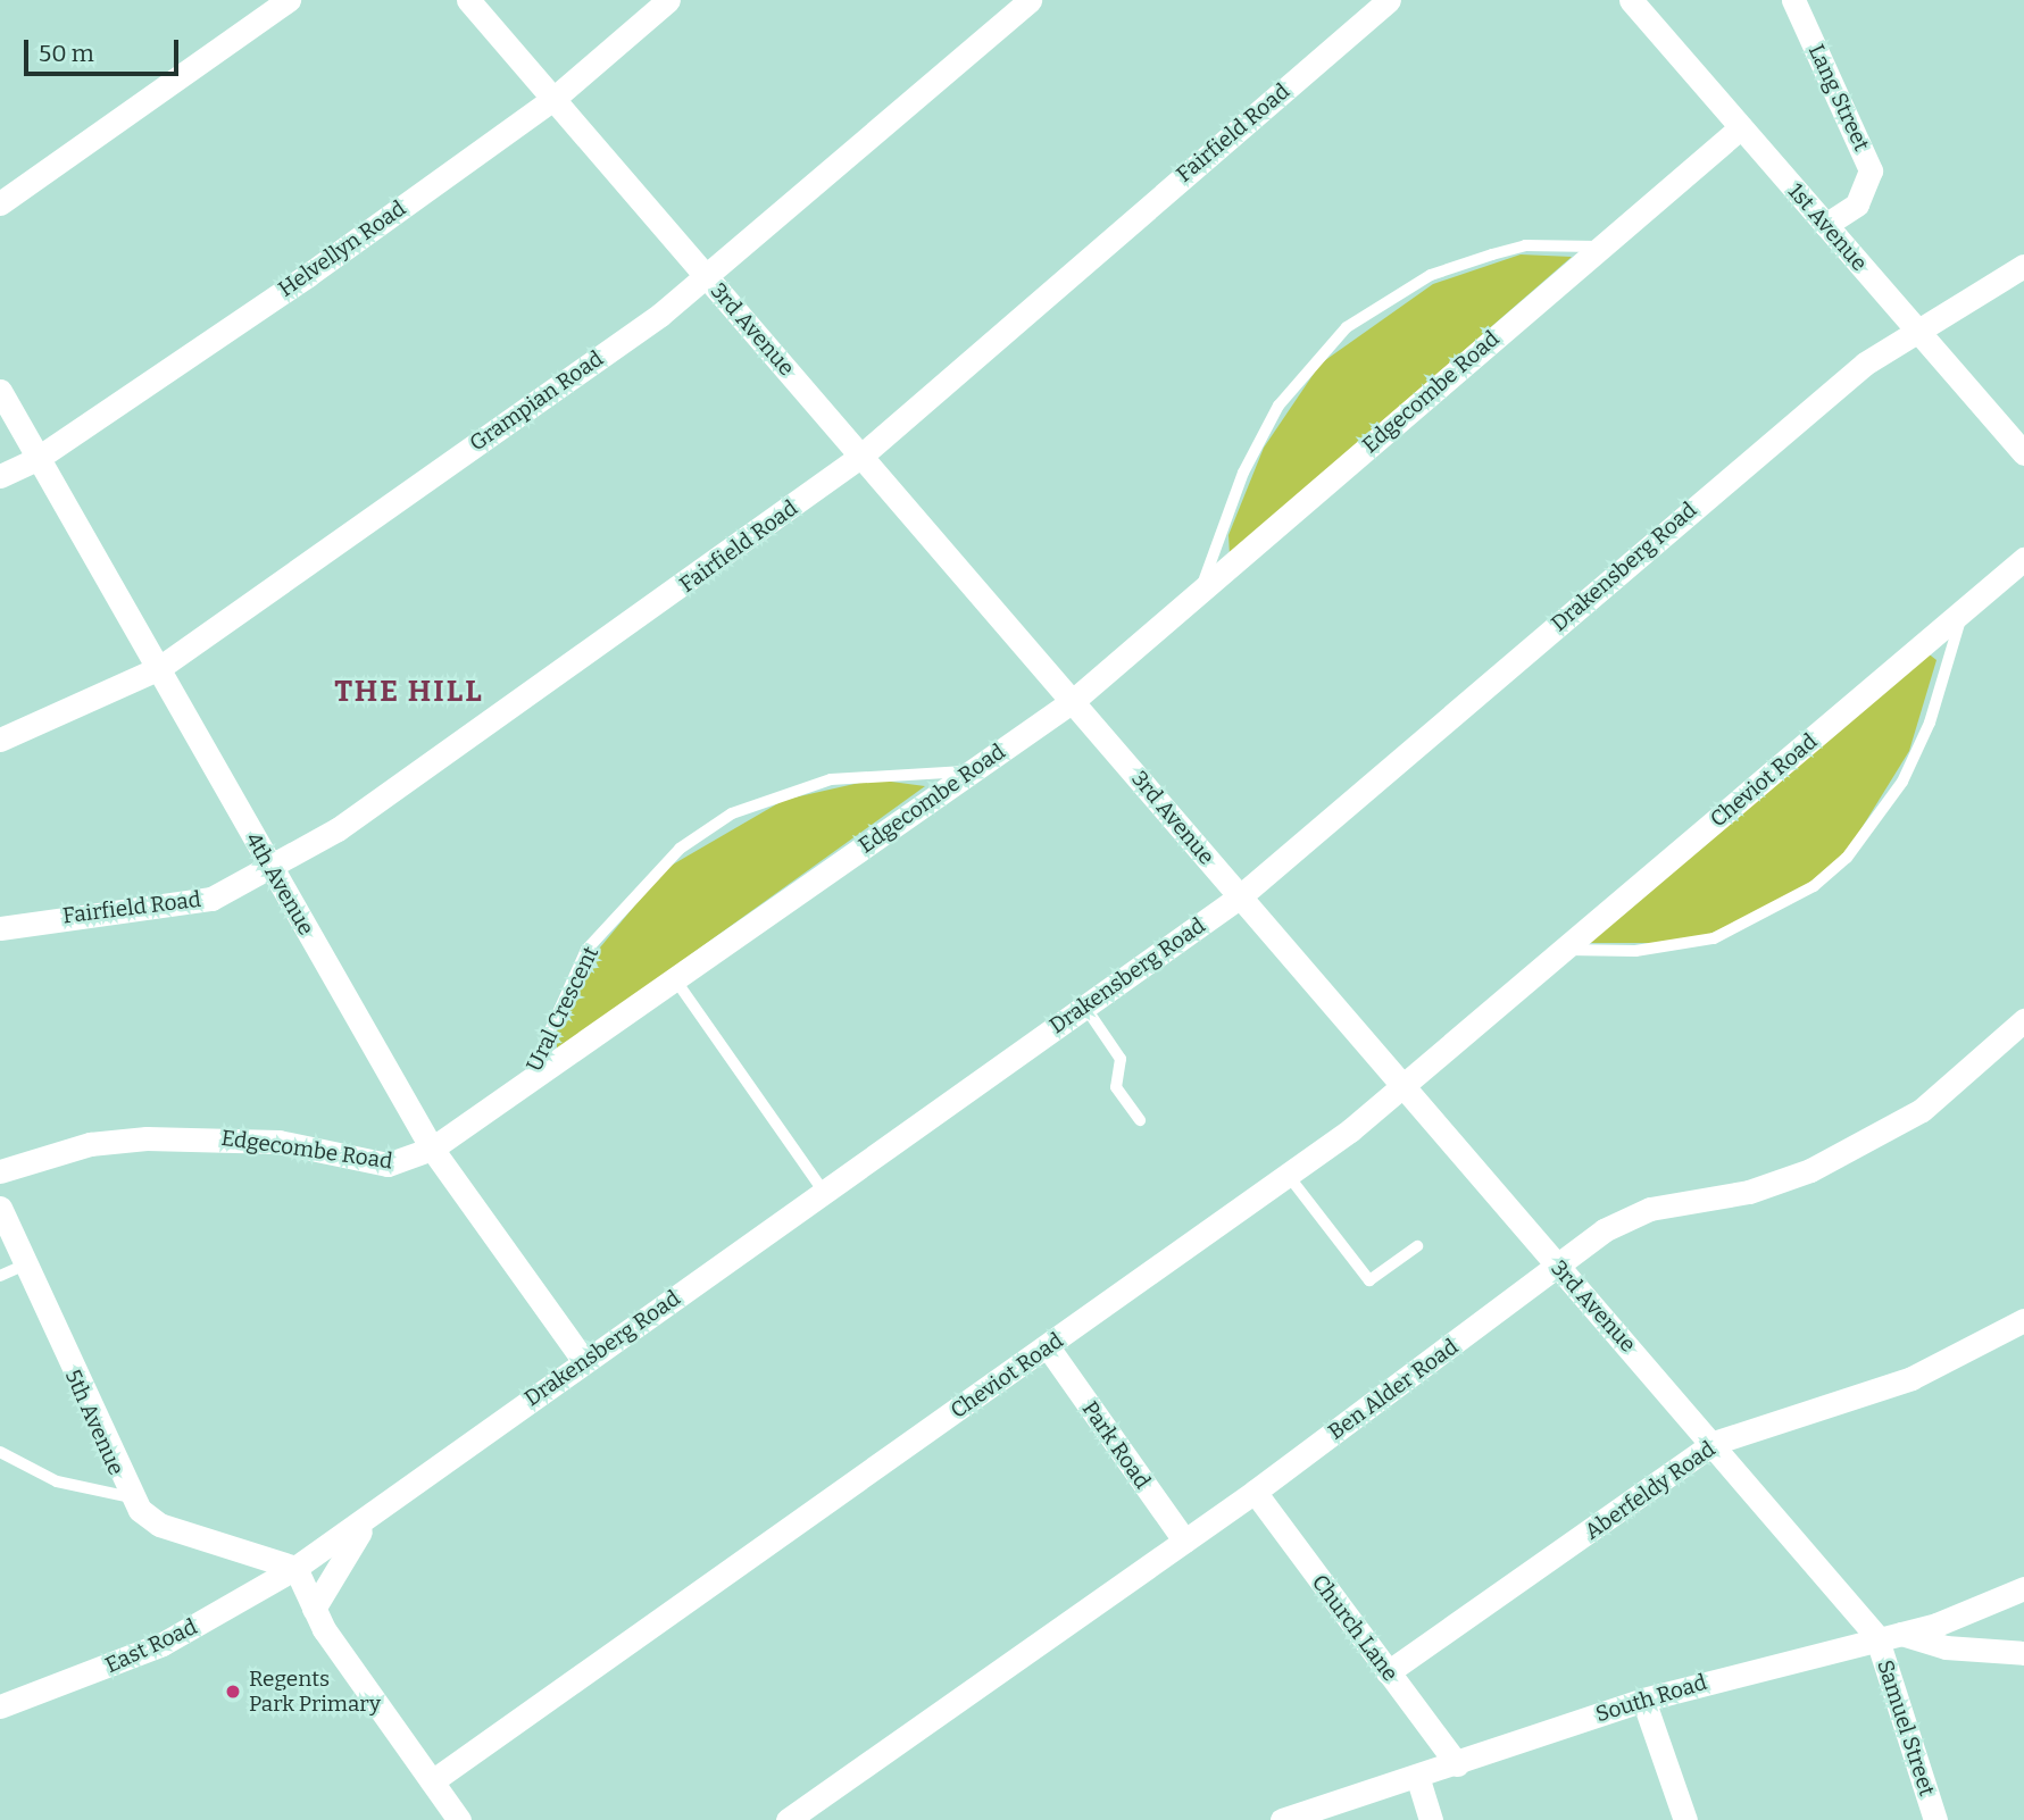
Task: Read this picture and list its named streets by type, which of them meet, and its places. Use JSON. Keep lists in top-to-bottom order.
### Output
{
  "streets": {
    "street": [
      "Lang Street",
      "Fairfield Road",
      "1st Avenue",
      "Helvellyn Road",
      "3rd Avenue",
      "Edgecombe Road",
      "Grampian Road",
      "Drakensberg Road",
      "Cheviot Road",
      "4th Avenue",
      "Ben Alder Road",
      "5th Avenue",
      "Park Road",
      "Aberfeldy Road",
      "Church Lane",
      "East Road",
      "South Road",
      "Samuel Street"
    ],
    "lane": ["Ural Crescent"]
  },
  "crossings": [
    ["Lang Street", "1st Avenue"],
    ["Fairfield Road", "3rd Avenue"],
    ["Fairfield Road", "4th Avenue"],
    ["1st Avenue", "Edgecombe Road"],
    ["1st Avenue", "Drakensberg Road"],
    ["Helvellyn Road", "3rd Avenue"],
    ["Helvellyn Road", "4th Avenue"],
    ["3rd Avenue", "Edgecombe Road"],
    ["3rd Avenue", "Grampian Road"],
    ["3rd Avenue", "Drakensberg Road"],
    ["3rd Avenue", "Cheviot Road"],
    ["3rd Avenue", "Ben Alder Road"],
    ["3rd Avenue", "Aberfeldy Road"],
    ["3rd Avenue", "South Road"],
    ["3rd Avenue", "Samuel Street"],
    ["Edgecombe Road", "4th Avenue"],
    ["Edgecombe Road", "Ural Crescent"],
    ["Grampian Road", "4th Avenue"],
    ["Drakensberg Road", "4th Avenue"],
    ["Drakensberg Road", "East Road"],
    ["Cheviot Road", "Park Road"],
    ["Ben Alder Road", "Park Road"],
    ["Ben Alder Road", "Church Lane"],
    ["5th Avenue", "East Road"],
    ["Aberfeldy Road", "Church Lane"],
    ["Church Lane", "South Road"],
    ["South Road", "Samuel Street"]
  ],
  "districts": ["THE HILL"],
  "places": ["Regents Park Primary"],
  "scale_bar": "50 m"
}
